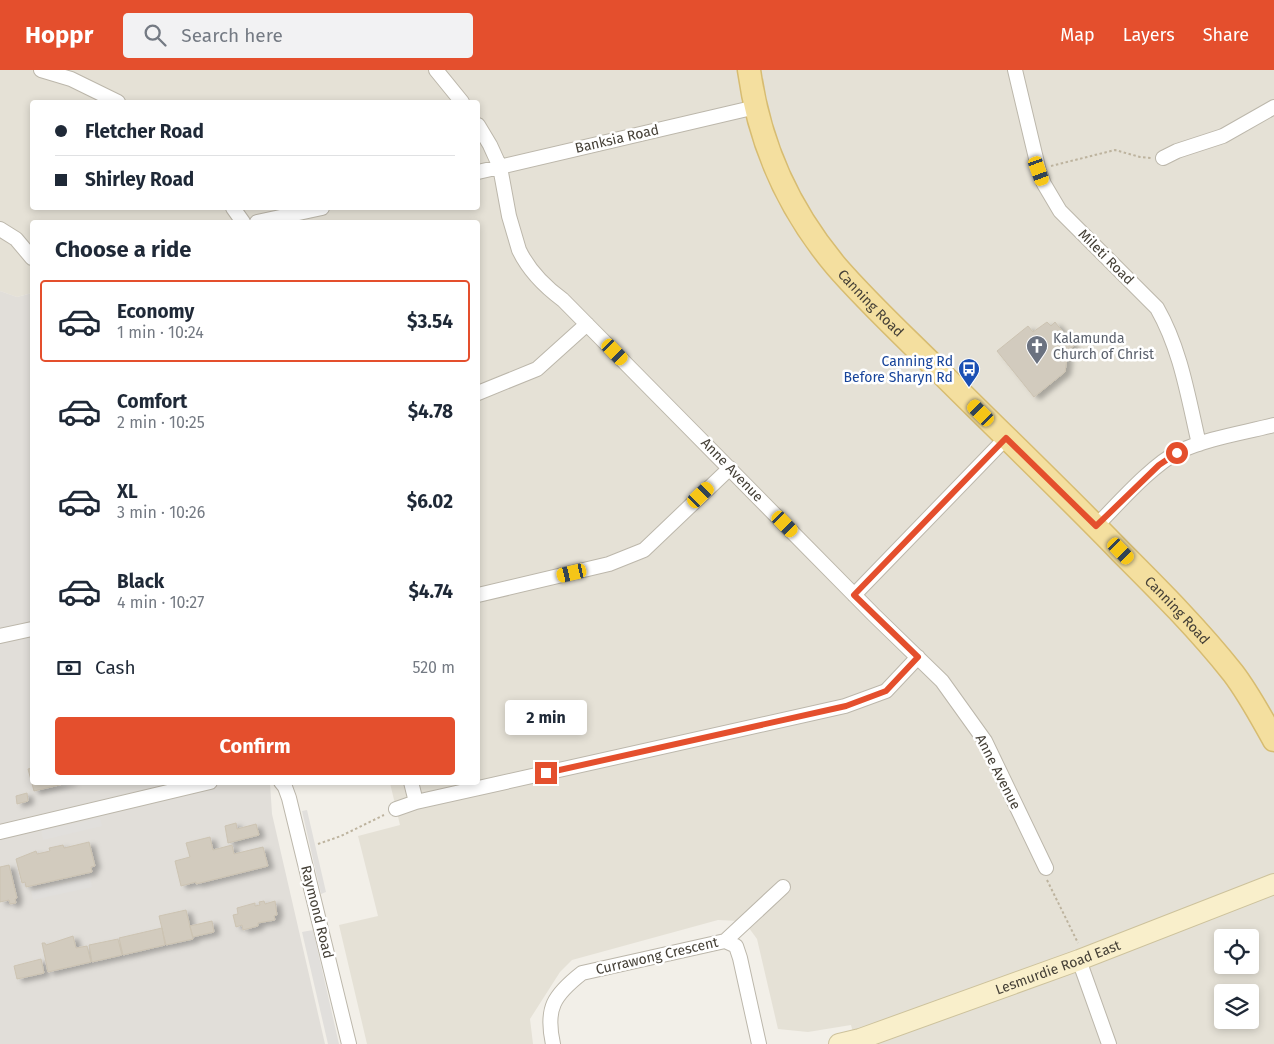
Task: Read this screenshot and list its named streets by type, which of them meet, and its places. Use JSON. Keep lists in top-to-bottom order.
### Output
{
  "streets": {
    "main road": ["Canning Road"],
    "street": [
      "Banksia Road",
      "Mileti Road",
      "Anne Avenue",
      "Raymond Road",
      "Currawong Crescent",
      "Lesmurdie Road East"
    ]
  },
  "crossings": [
    ["Banksia Road", "Canning Road"],
    ["Banksia Road", "Anne Avenue"]
  ],
  "places": {
    "church": ["Kalamunda Church of Christ"],
    "bus stop": ["Canning Rd Before Sharyn Rd"]
  },
  "page": {
    "header": "Hoppr",
    "search": "Search here",
    "nav": ["Map", "Layers", "Share"],
    "banner": ["Fletcher Road", "Shirley Road"],
    "heading": "Choose a ride",
    "list": [
      {
        "name": "Economy",
        "note": "1 min · 10:24",
        "value": "$3.54"
      },
      {
        "name": "Comfort",
        "note": "2 min · 10:25",
        "value": "$4.78"
      },
      {
        "name": "XL",
        "note": "3 min · 10:26",
        "value": "$6.02"
      },
      {
        "name": "Black",
        "note": "4 min · 10:27",
        "value": "$4.74"
      }
    ],
    "pay": ["Cash", "520 m"],
    "bubble": "2 min",
    "buttons": "Confirm"
  }
}
